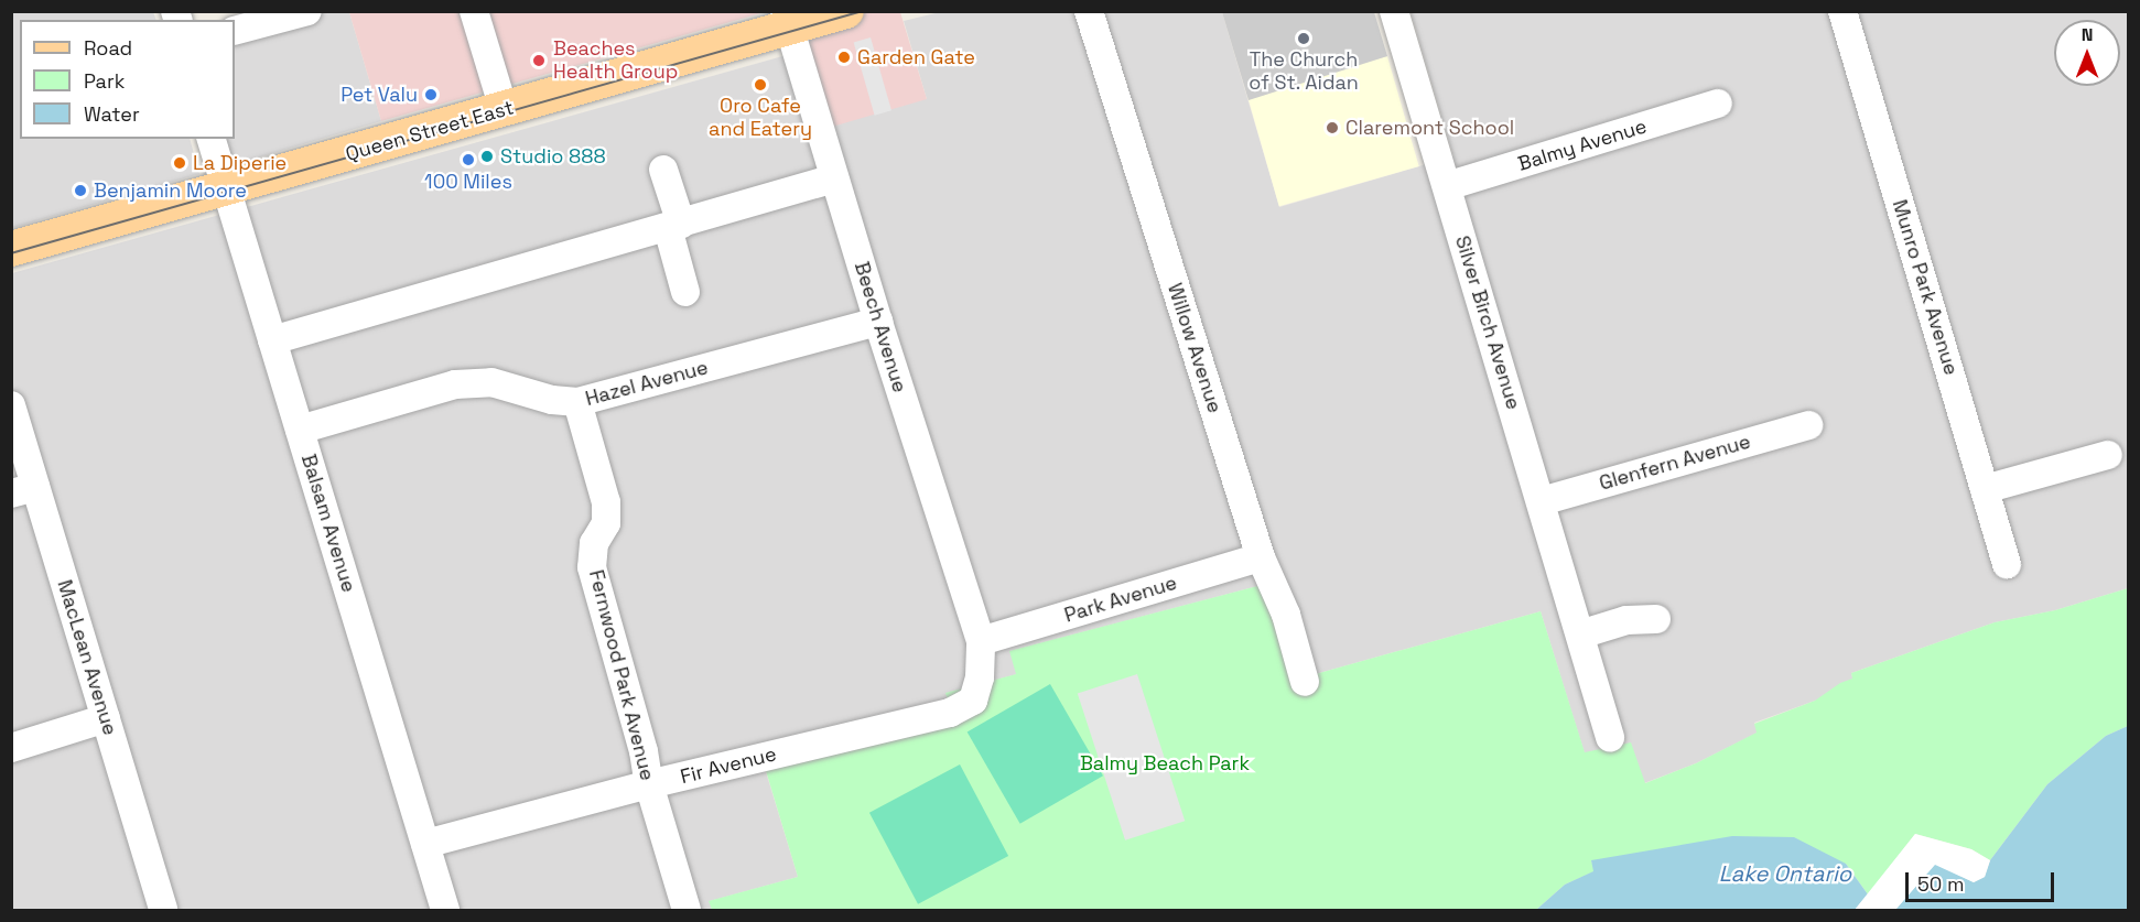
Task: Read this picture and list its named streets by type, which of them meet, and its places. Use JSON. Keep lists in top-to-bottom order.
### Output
{
  "streets": {
    "main road": ["Queen Street East"],
    "street": [
      "Balmy Avenue",
      "Munro Park Avenue",
      "Silver Birch Avenue",
      "Beech Avenue",
      "Willow Avenue",
      "Hazel Avenue",
      "Glenfern Avenue",
      "Balsam Avenue",
      "Park Avenue",
      "MacLean Avenue",
      "Fernwood Park Avenue",
      "Fir Avenue"
    ]
  },
  "crossings": [
    ["Queen Street East", "Beech Avenue"],
    ["Queen Street East", "Balsam Avenue"],
    ["Balmy Avenue", "Silver Birch Avenue"],
    ["Silver Birch Avenue", "Glenfern Avenue"],
    ["Beech Avenue", "Hazel Avenue"],
    ["Beech Avenue", "Park Avenue"],
    ["Beech Avenue", "Fir Avenue"],
    ["Willow Avenue", "Park Avenue"],
    ["Hazel Avenue", "Balsam Avenue"],
    ["Hazel Avenue", "Fernwood Park Avenue"],
    ["Balsam Avenue", "Fir Avenue"],
    ["Park Avenue", "Fir Avenue"],
    ["Fernwood Park Avenue", "Fir Avenue"]
  ],
  "water": ["Lake Ontario"],
  "parks": ["Balmy Beach Park"],
  "places": [
    "The Church of St. Aidan",
    "Garden Gate",
    "Beaches Health Group",
    "Oro Cafe and Eatery",
    "Pet Valu",
    "Claremont School",
    "Studio 888",
    "100 Miles",
    "La Diperie",
    "Benjamin Moore"
  ],
  "legend": ["Road", "Park", "Water"],
  "scale_bar": "50 m",
  "north": "top"
}
